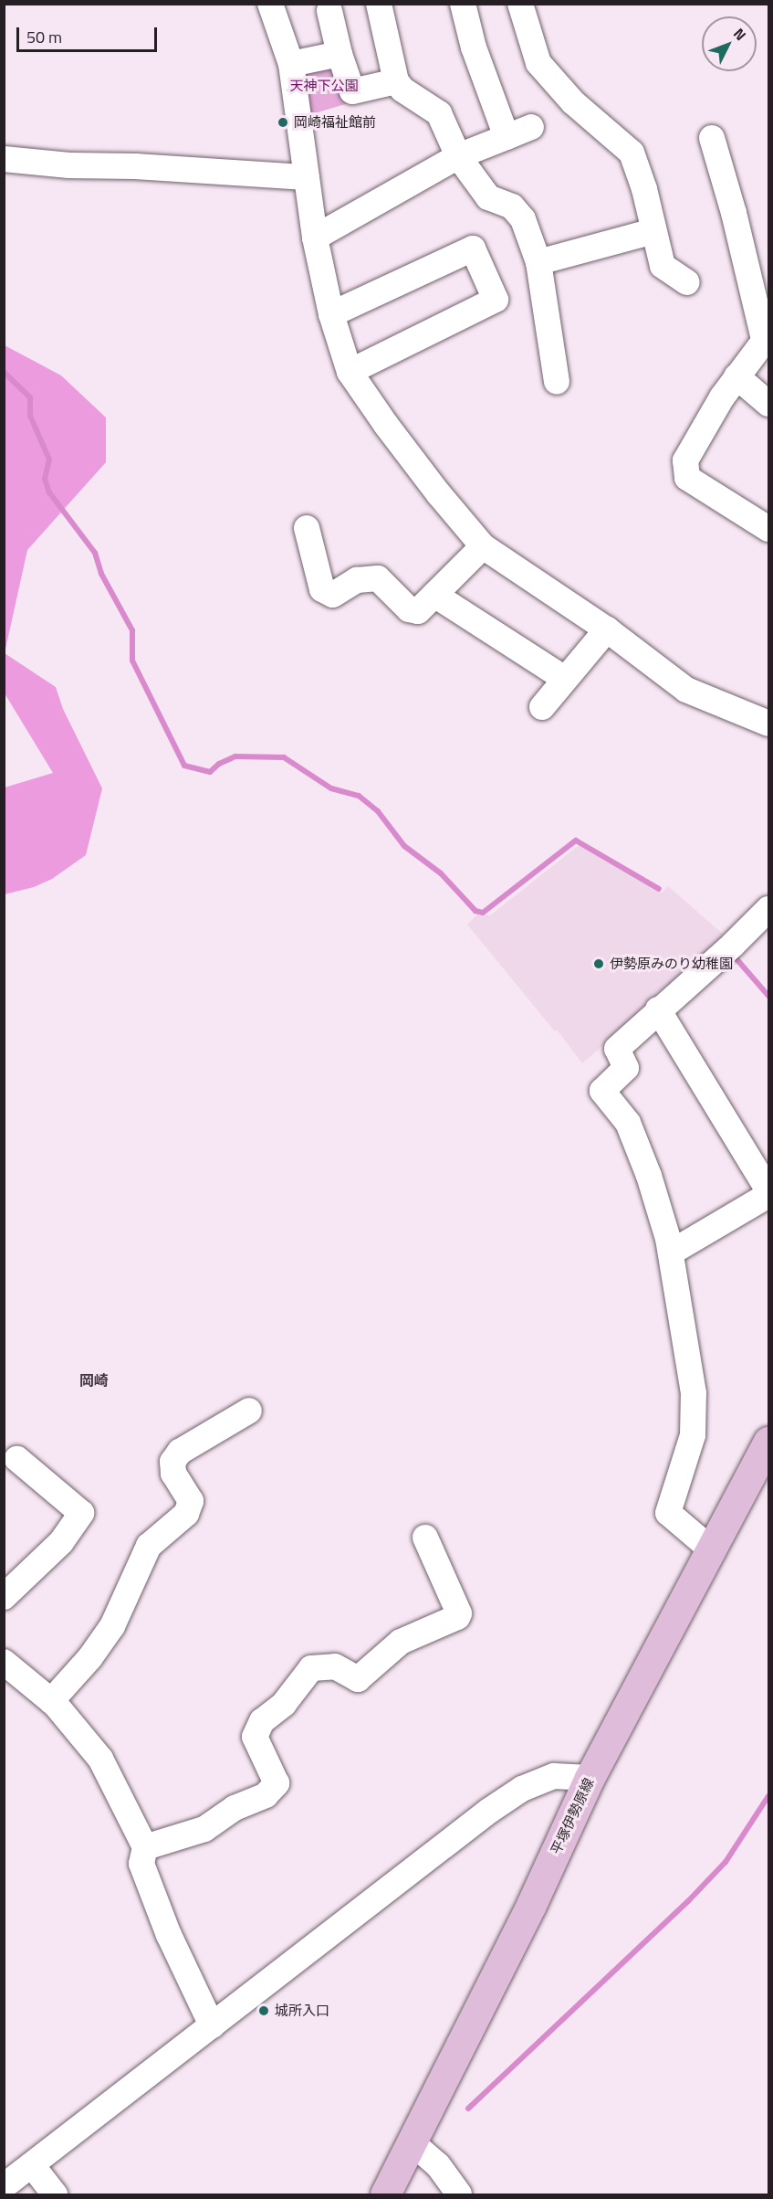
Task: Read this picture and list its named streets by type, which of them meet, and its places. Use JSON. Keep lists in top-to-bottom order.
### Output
{
  "streets": {
    "main road": ["平塚伊勢原線"]
  },
  "districts": ["岡崎"],
  "parks": ["天神下公園"],
  "places": ["岡崎福祉館前", "伊勢原みのり幼稚園", "城所入口"],
  "scale_bar": "50 m",
  "north": "top right"
}
